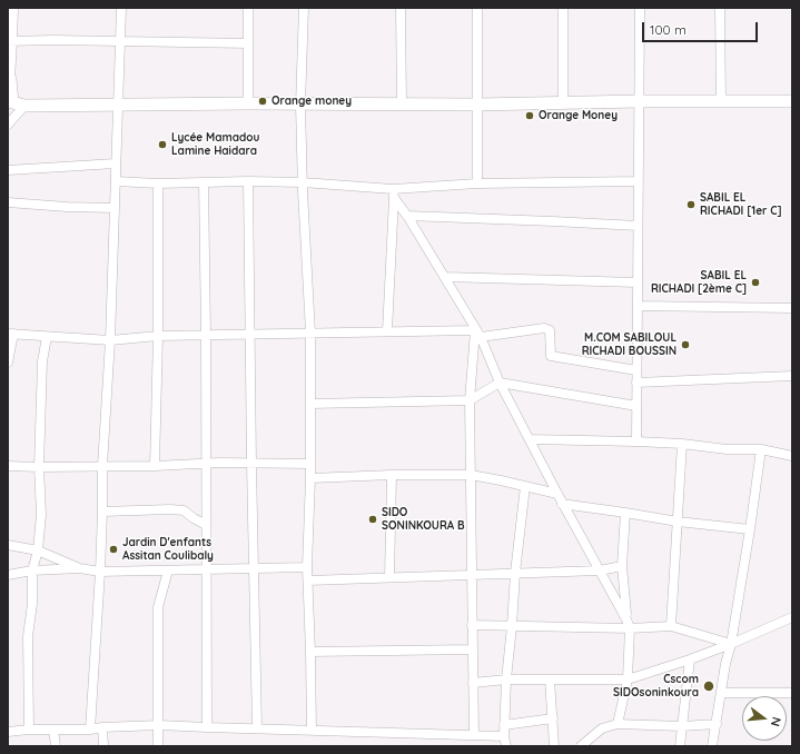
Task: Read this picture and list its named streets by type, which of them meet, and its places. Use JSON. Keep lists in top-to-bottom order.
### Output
{
  "places": [
    "Orange money",
    "Orange Money",
    "Lycée Mamadou Lamine Haidara",
    "SABIL EL RICHADI [1er C]",
    "SABIL EL RICHADI [2ème C]",
    "M.COM SABILOUL RICHADI BOUSSIN",
    "SIDO SONINKOURA B",
    "Jardin D'enfants Assitan Coulibaly",
    "Cscom SIDOsoninkoura"
  ],
  "scale_bar": "100 m",
  "north": "right"
}
